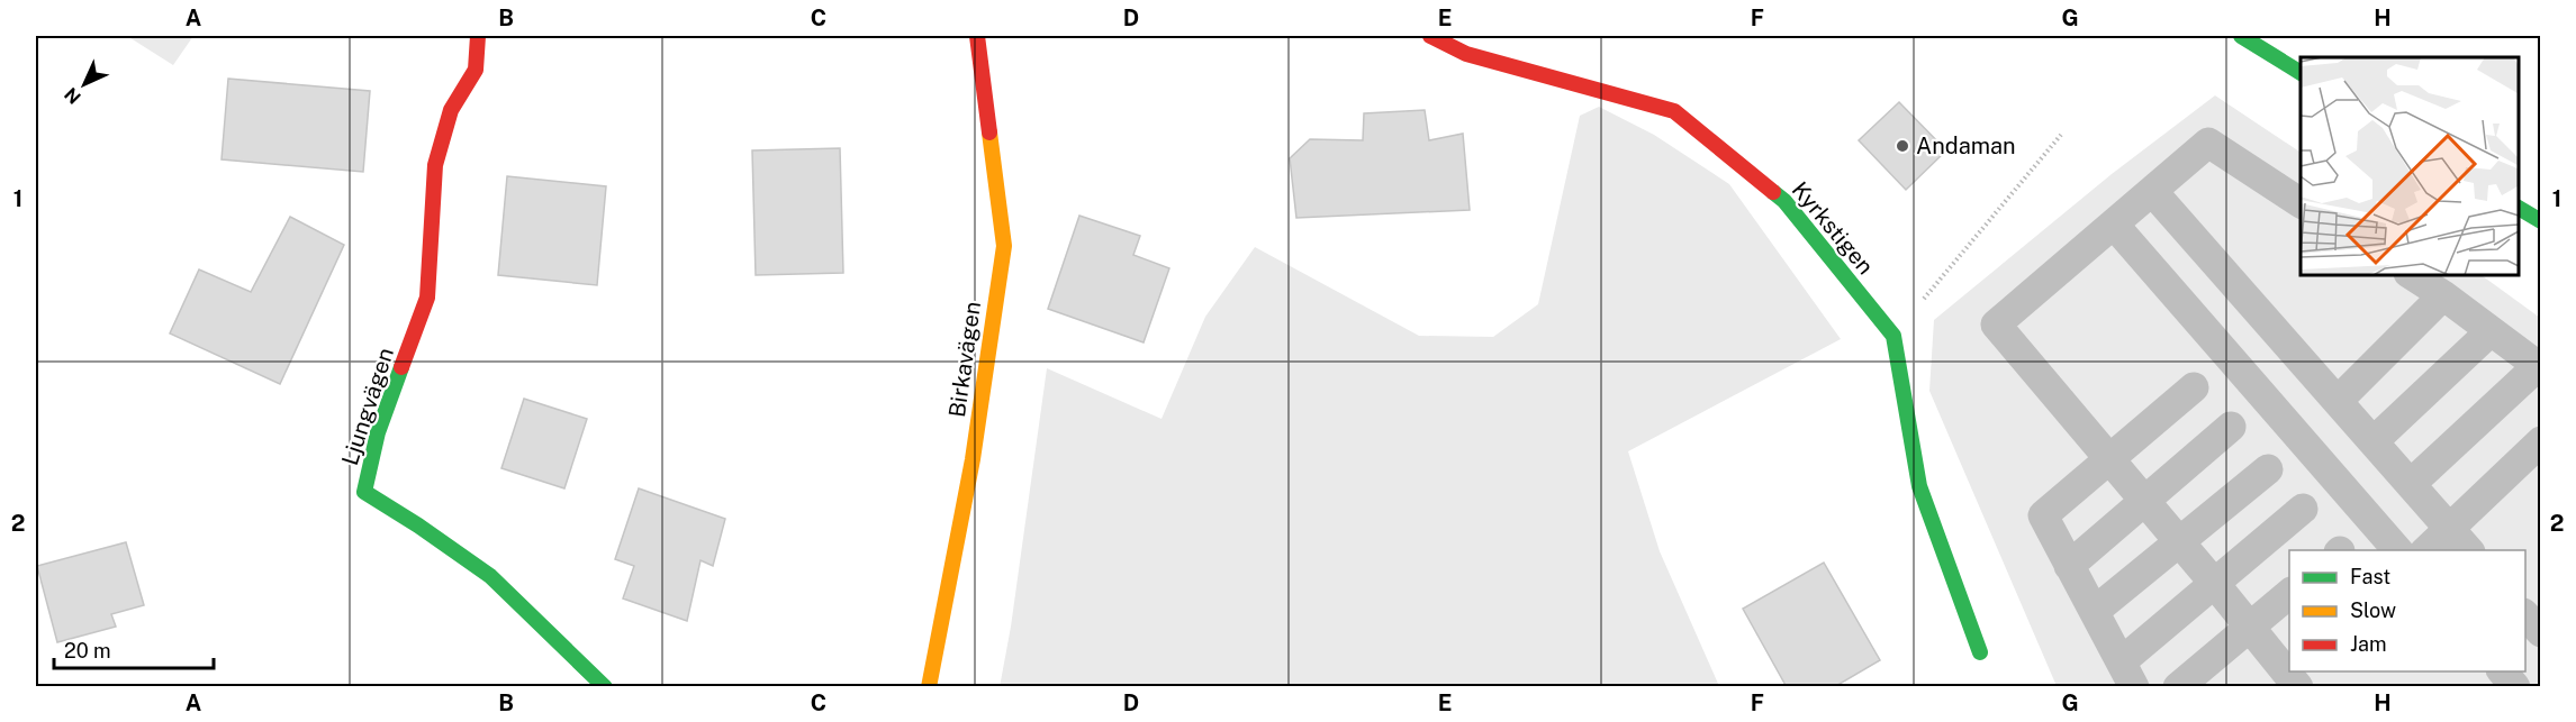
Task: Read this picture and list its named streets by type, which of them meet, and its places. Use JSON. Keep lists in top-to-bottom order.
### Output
{
  "streets": {
    "street": ["Kyrkstigen", "Birkavägen", "Ljungvägen"]
  },
  "places": ["Andaman"],
  "legend": ["Fast", "Slow", "Jam"],
  "scale_bar": "20 m",
  "north": "bottom left",
  "grid": {
    "columns": [
      "A",
      "B",
      "C",
      "D",
      "E",
      "F",
      "G",
      "H"
    ],
    "rows": ["1", "2"]
  }
}
